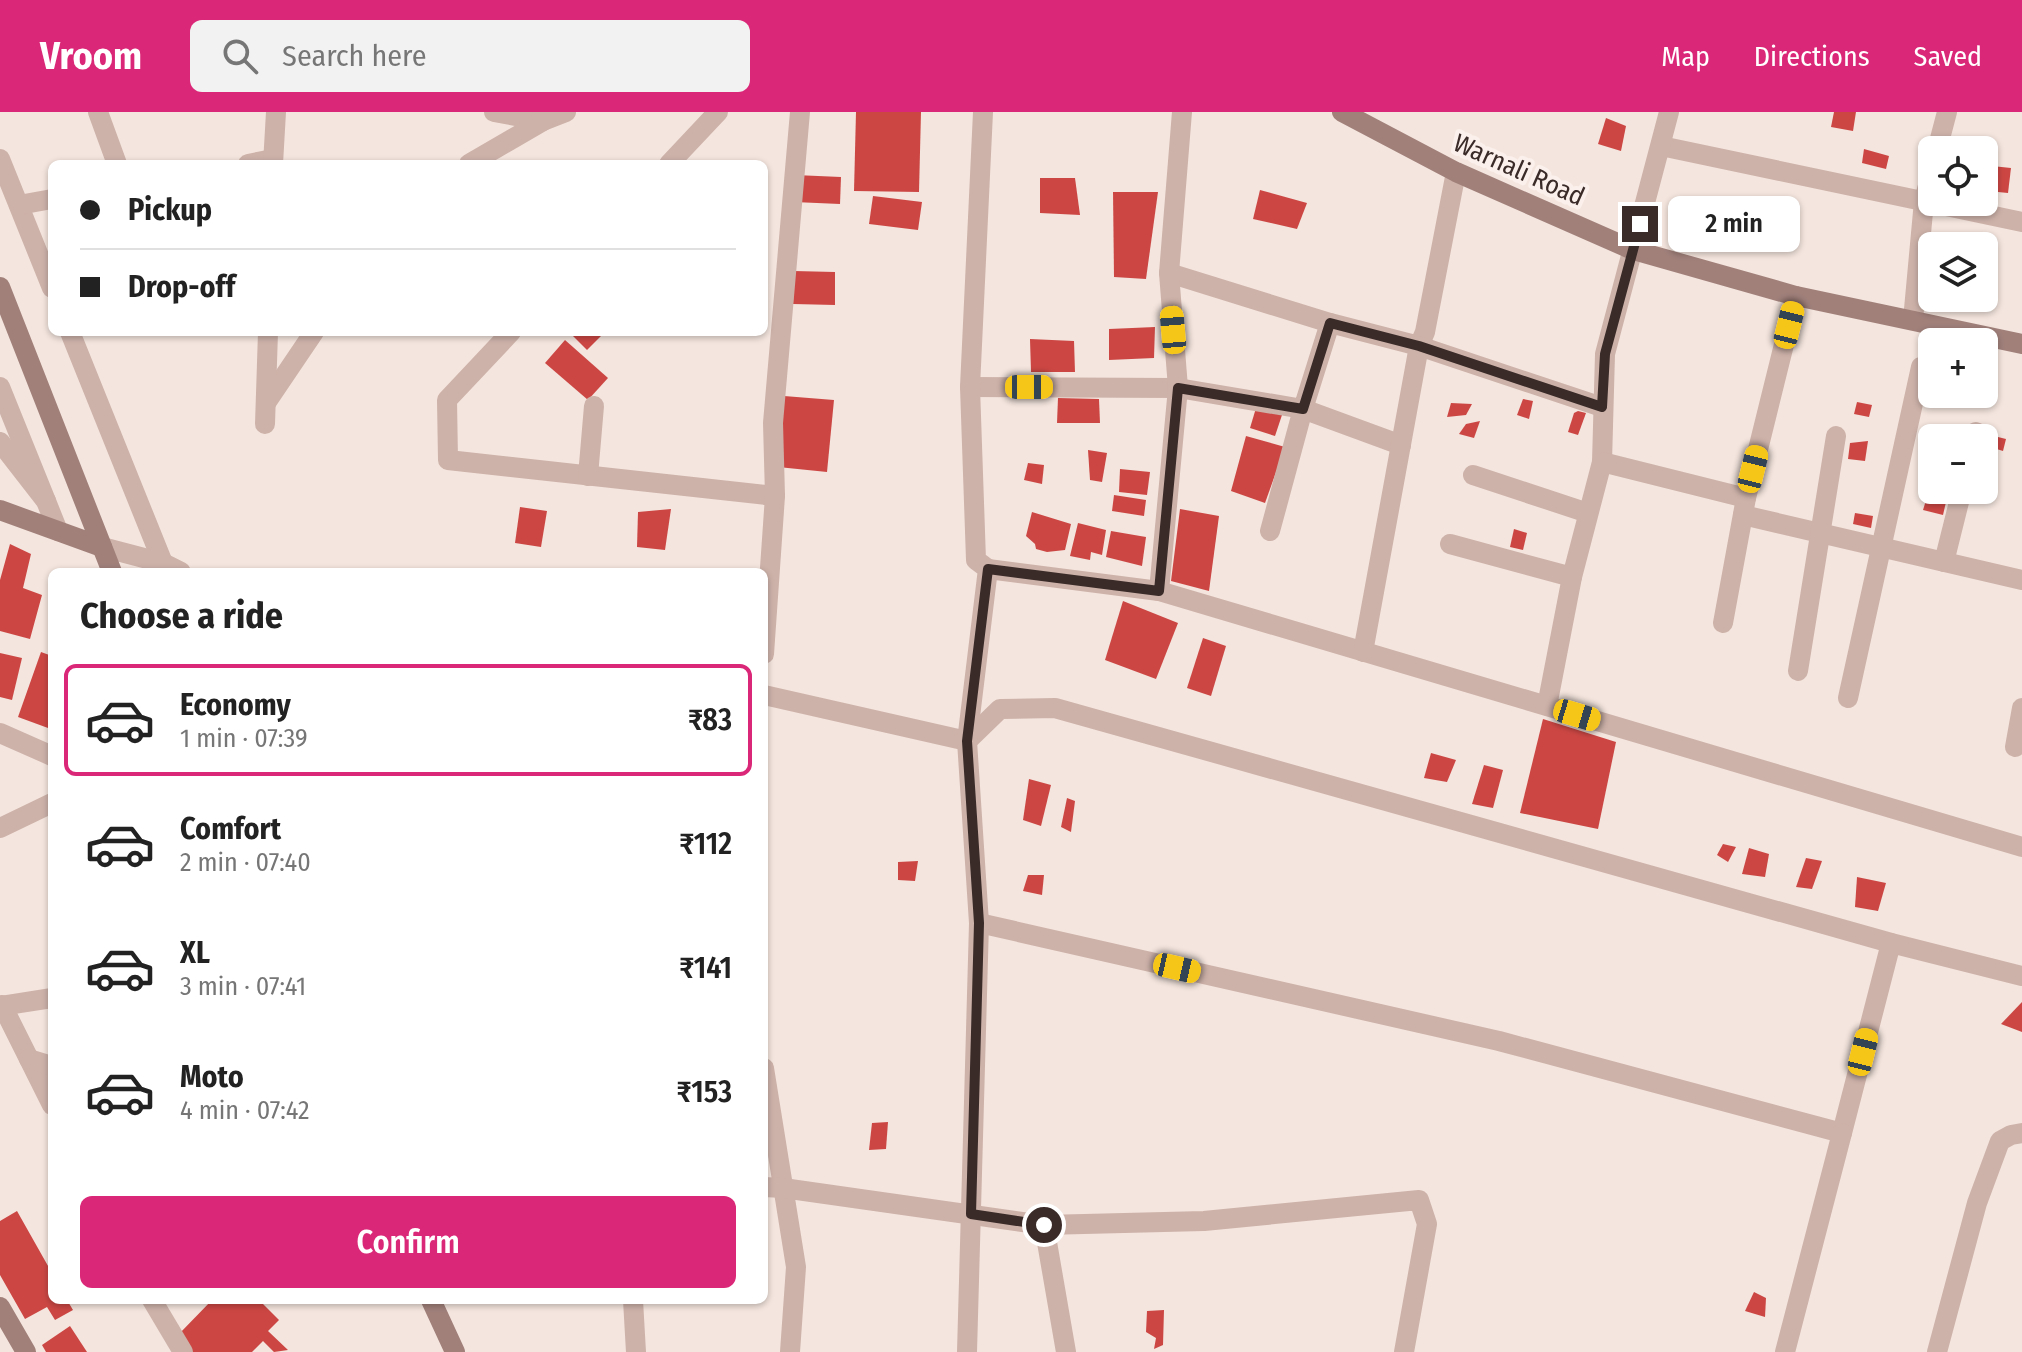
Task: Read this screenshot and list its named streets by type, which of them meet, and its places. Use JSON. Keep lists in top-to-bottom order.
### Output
{
  "streets": {
    "main road": ["Warnali Road"]
  },
  "page": {
    "header": "Vroom",
    "search": "Search here",
    "nav": ["Map", "Directions", "Saved"],
    "map_buttons": ["+", "−"],
    "banner": ["Pickup", "Drop-off"],
    "bubble": "2 min",
    "heading": "Choose a ride",
    "list": [
      {
        "name": "Economy",
        "note": "1 min · 07:39",
        "value": "₹83"
      },
      {
        "name": "Comfort",
        "note": "2 min · 07:40",
        "value": "₹112"
      },
      {
        "name": "XL",
        "note": "3 min · 07:41",
        "value": "₹141"
      },
      {
        "name": "Moto",
        "note": "4 min · 07:42",
        "value": "₹153"
      }
    ],
    "buttons": "Confirm"
  }
}
